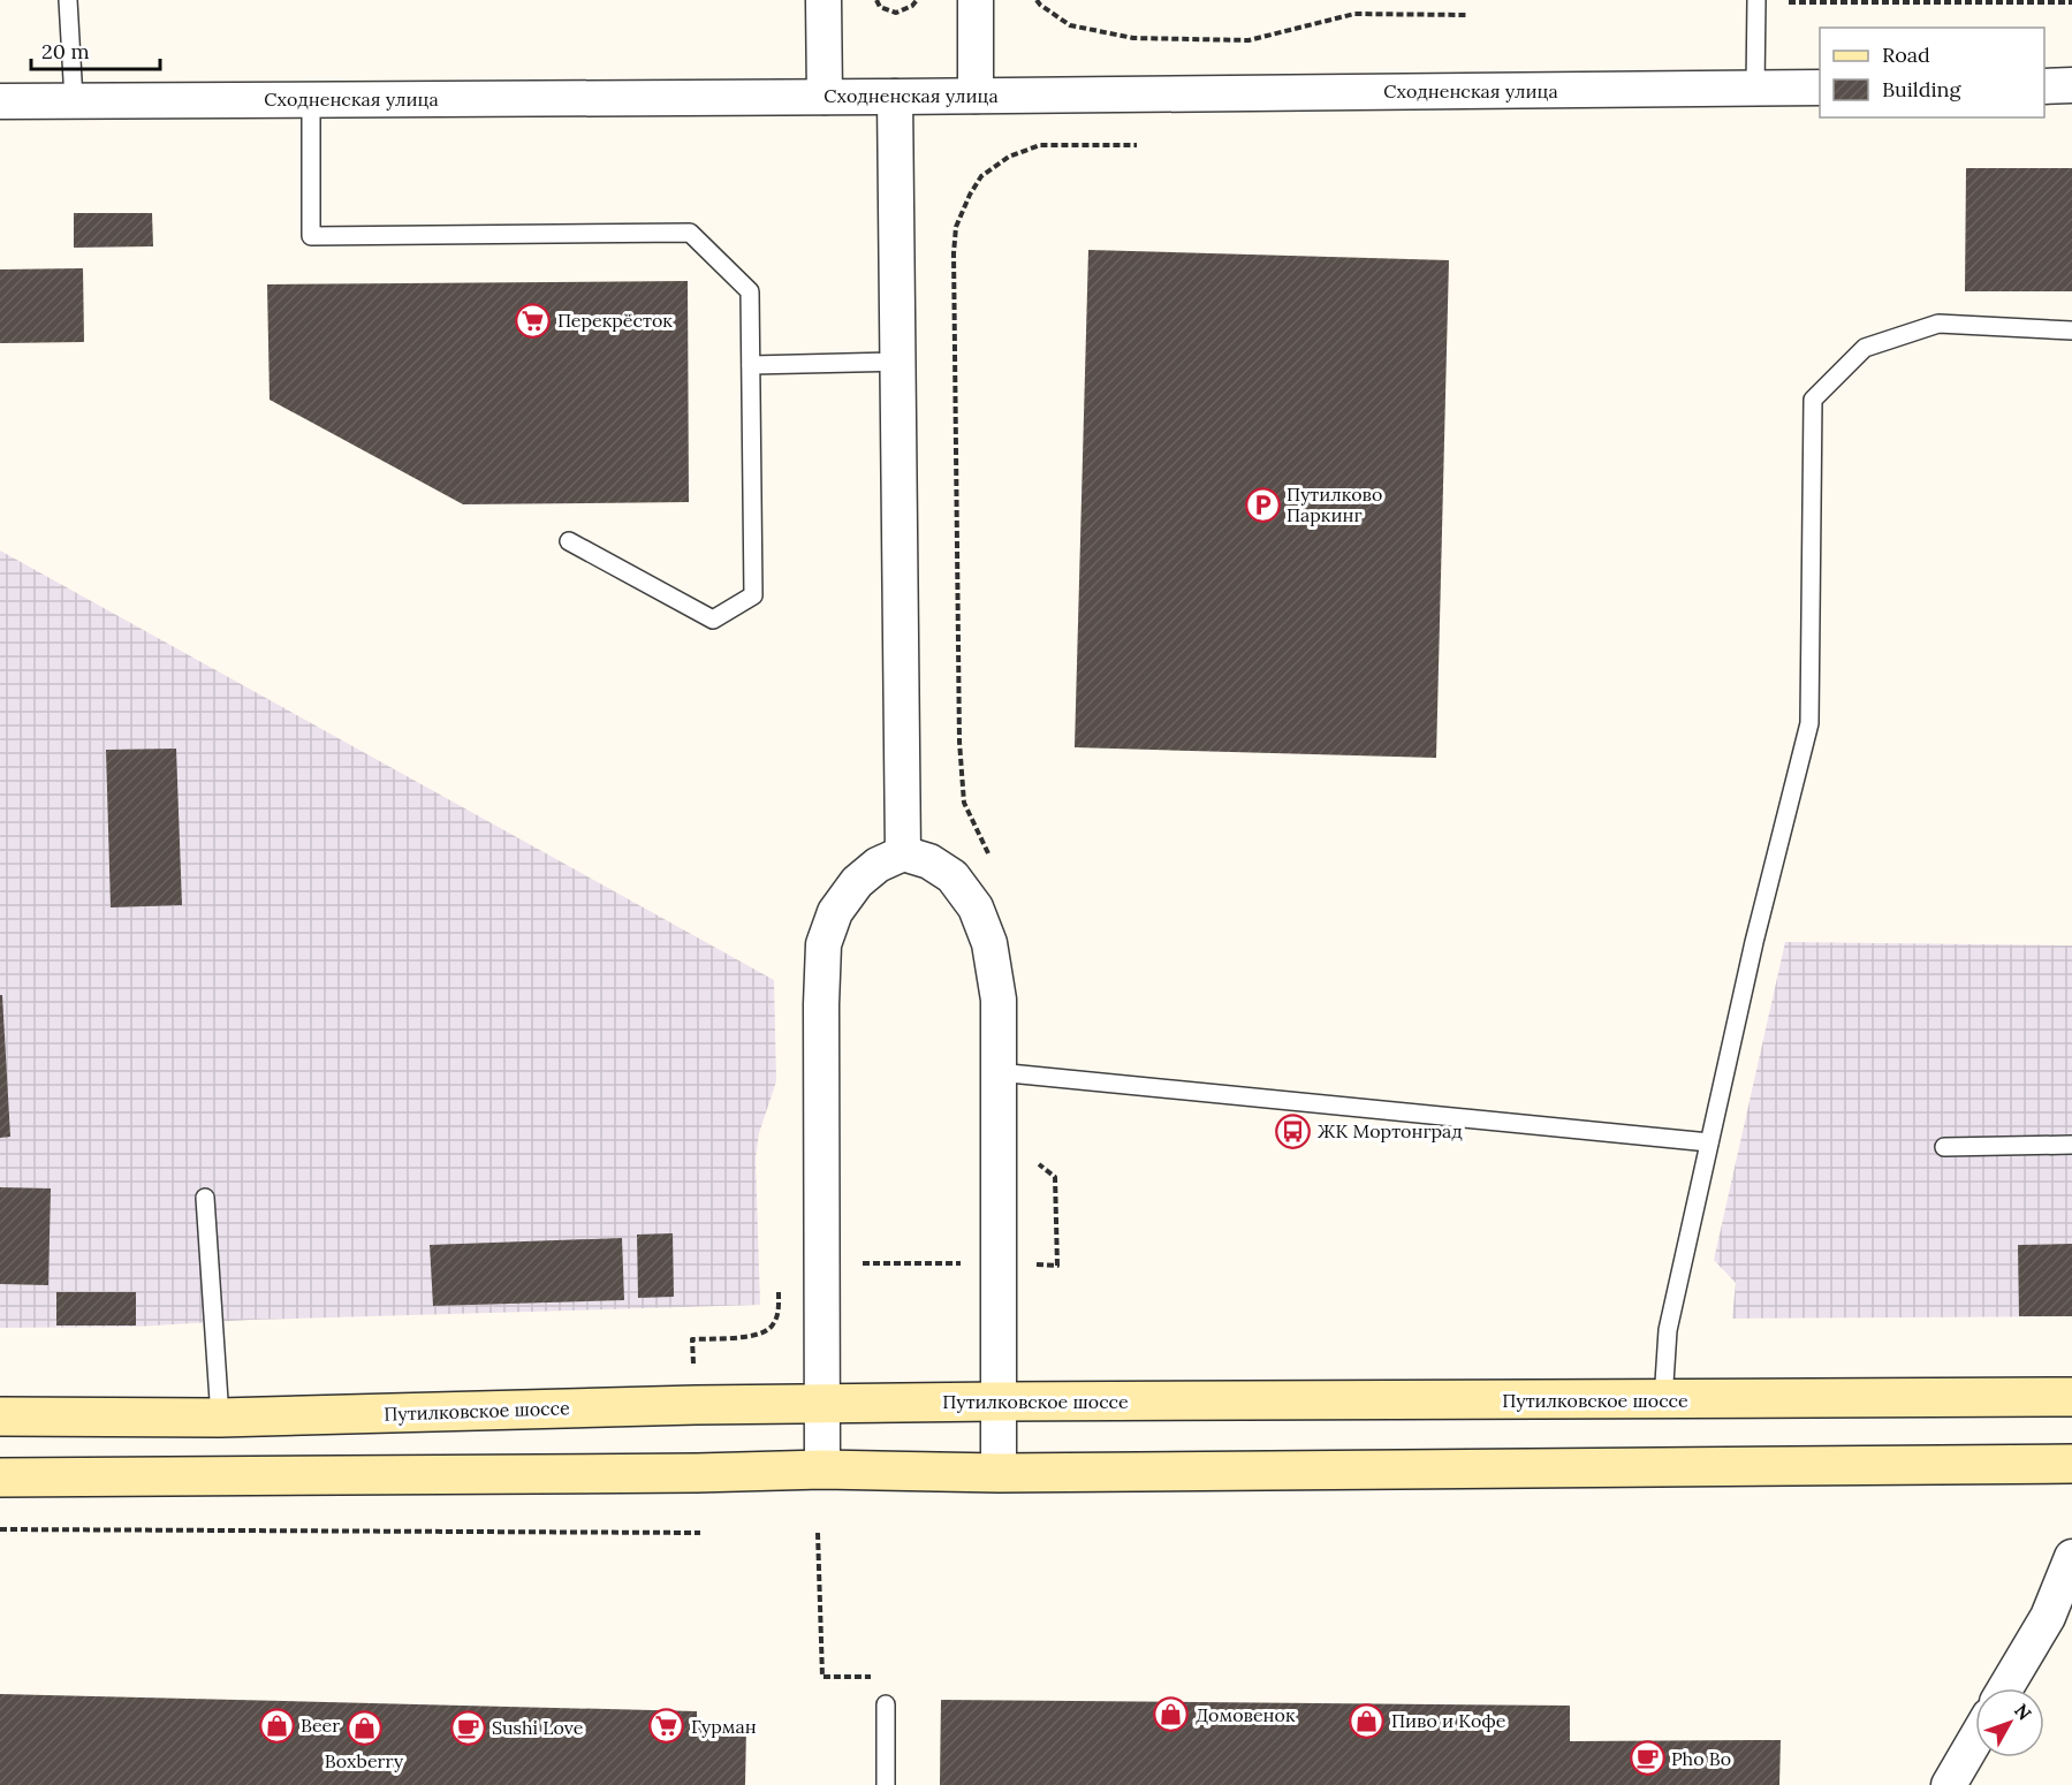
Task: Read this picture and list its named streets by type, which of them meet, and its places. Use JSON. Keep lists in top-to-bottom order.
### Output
{
  "streets": {
    "main road": ["Путилковское шоссе"],
    "street": ["Сходненская улица"]
  },
  "places": {
    "supermarket": ["Перекрёсток", "Гурман"],
    "parking": ["Путилково Паркинг"],
    "bus stop": ["ЖК Мортонград"],
    "shop": [
      "Домовенок",
      "Пиво и Кофе",
      "Beer",
      "Boxberry"
    ],
    "cafe": ["Sushi Love", "Pho Bo"]
  },
  "legend": ["Road", "Building"],
  "scale_bar": "20 m",
  "north": "top right"
}
